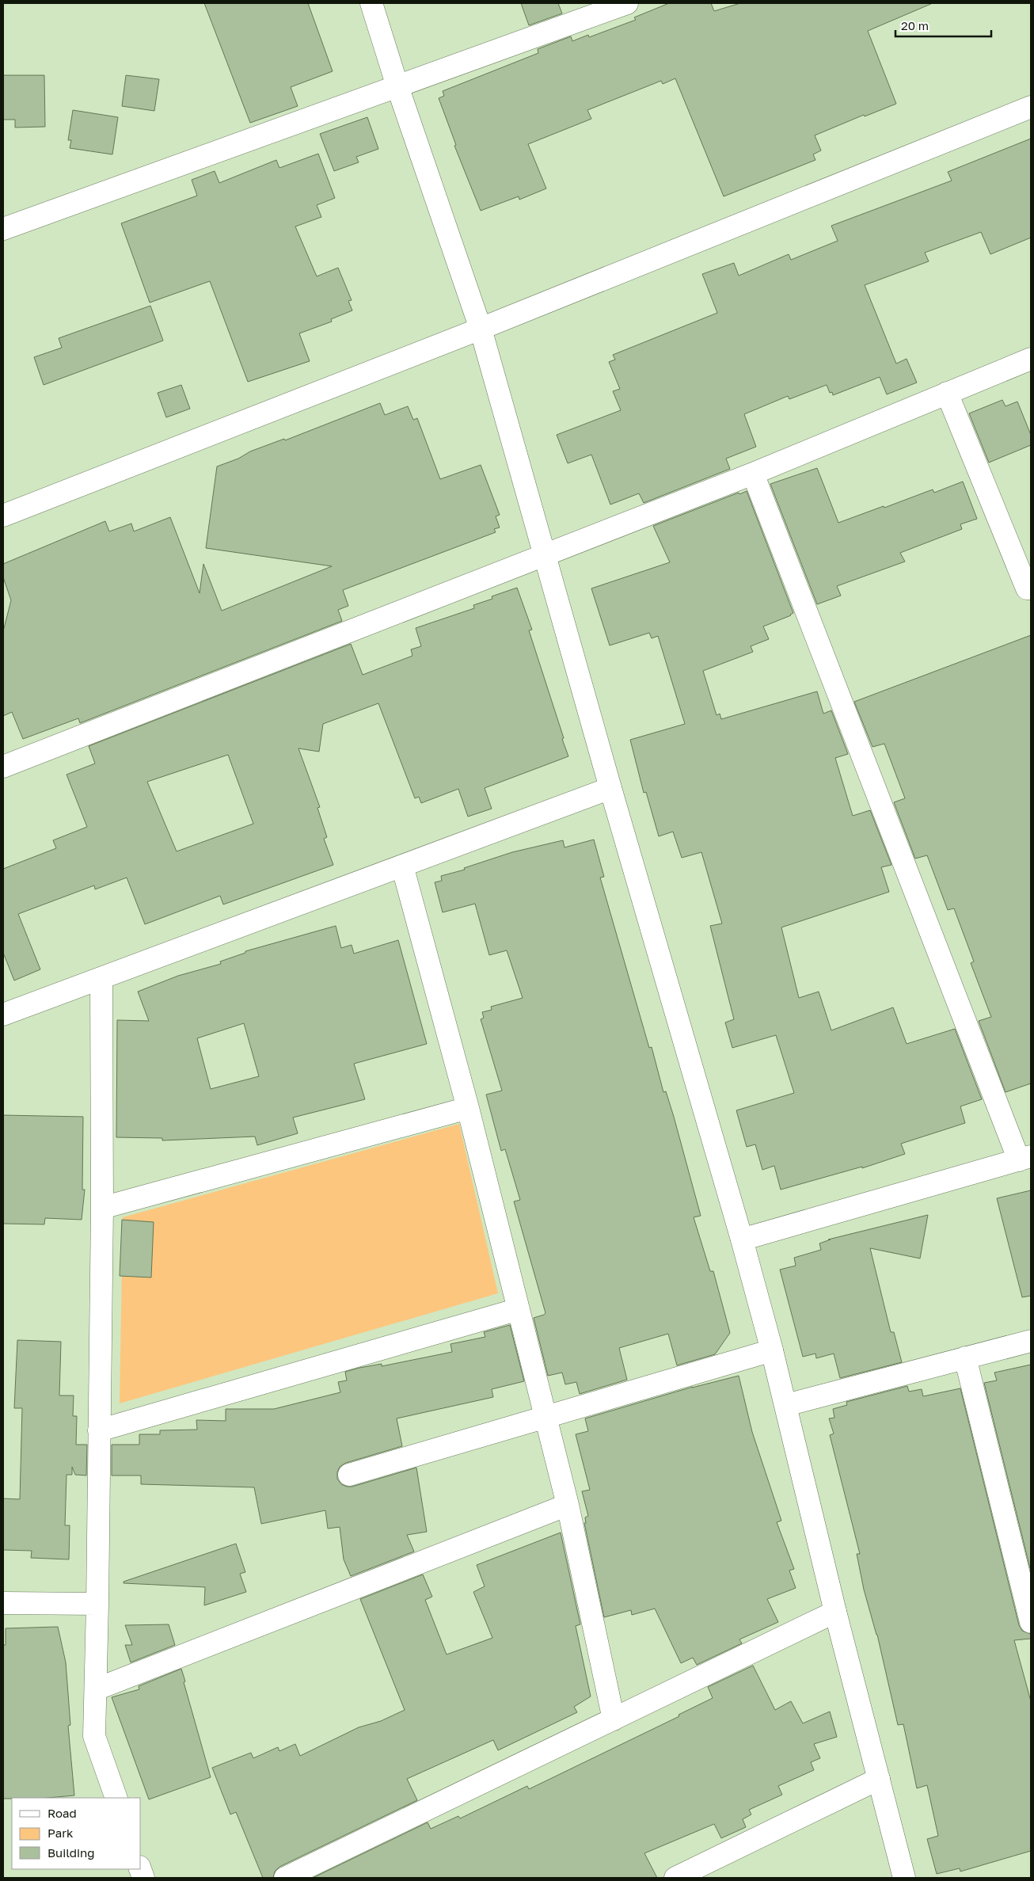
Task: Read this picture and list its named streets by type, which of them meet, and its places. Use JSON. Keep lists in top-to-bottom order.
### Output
{
  "legend": ["Road", "Park", "Building"],
  "scale_bar": "20 m"
}
